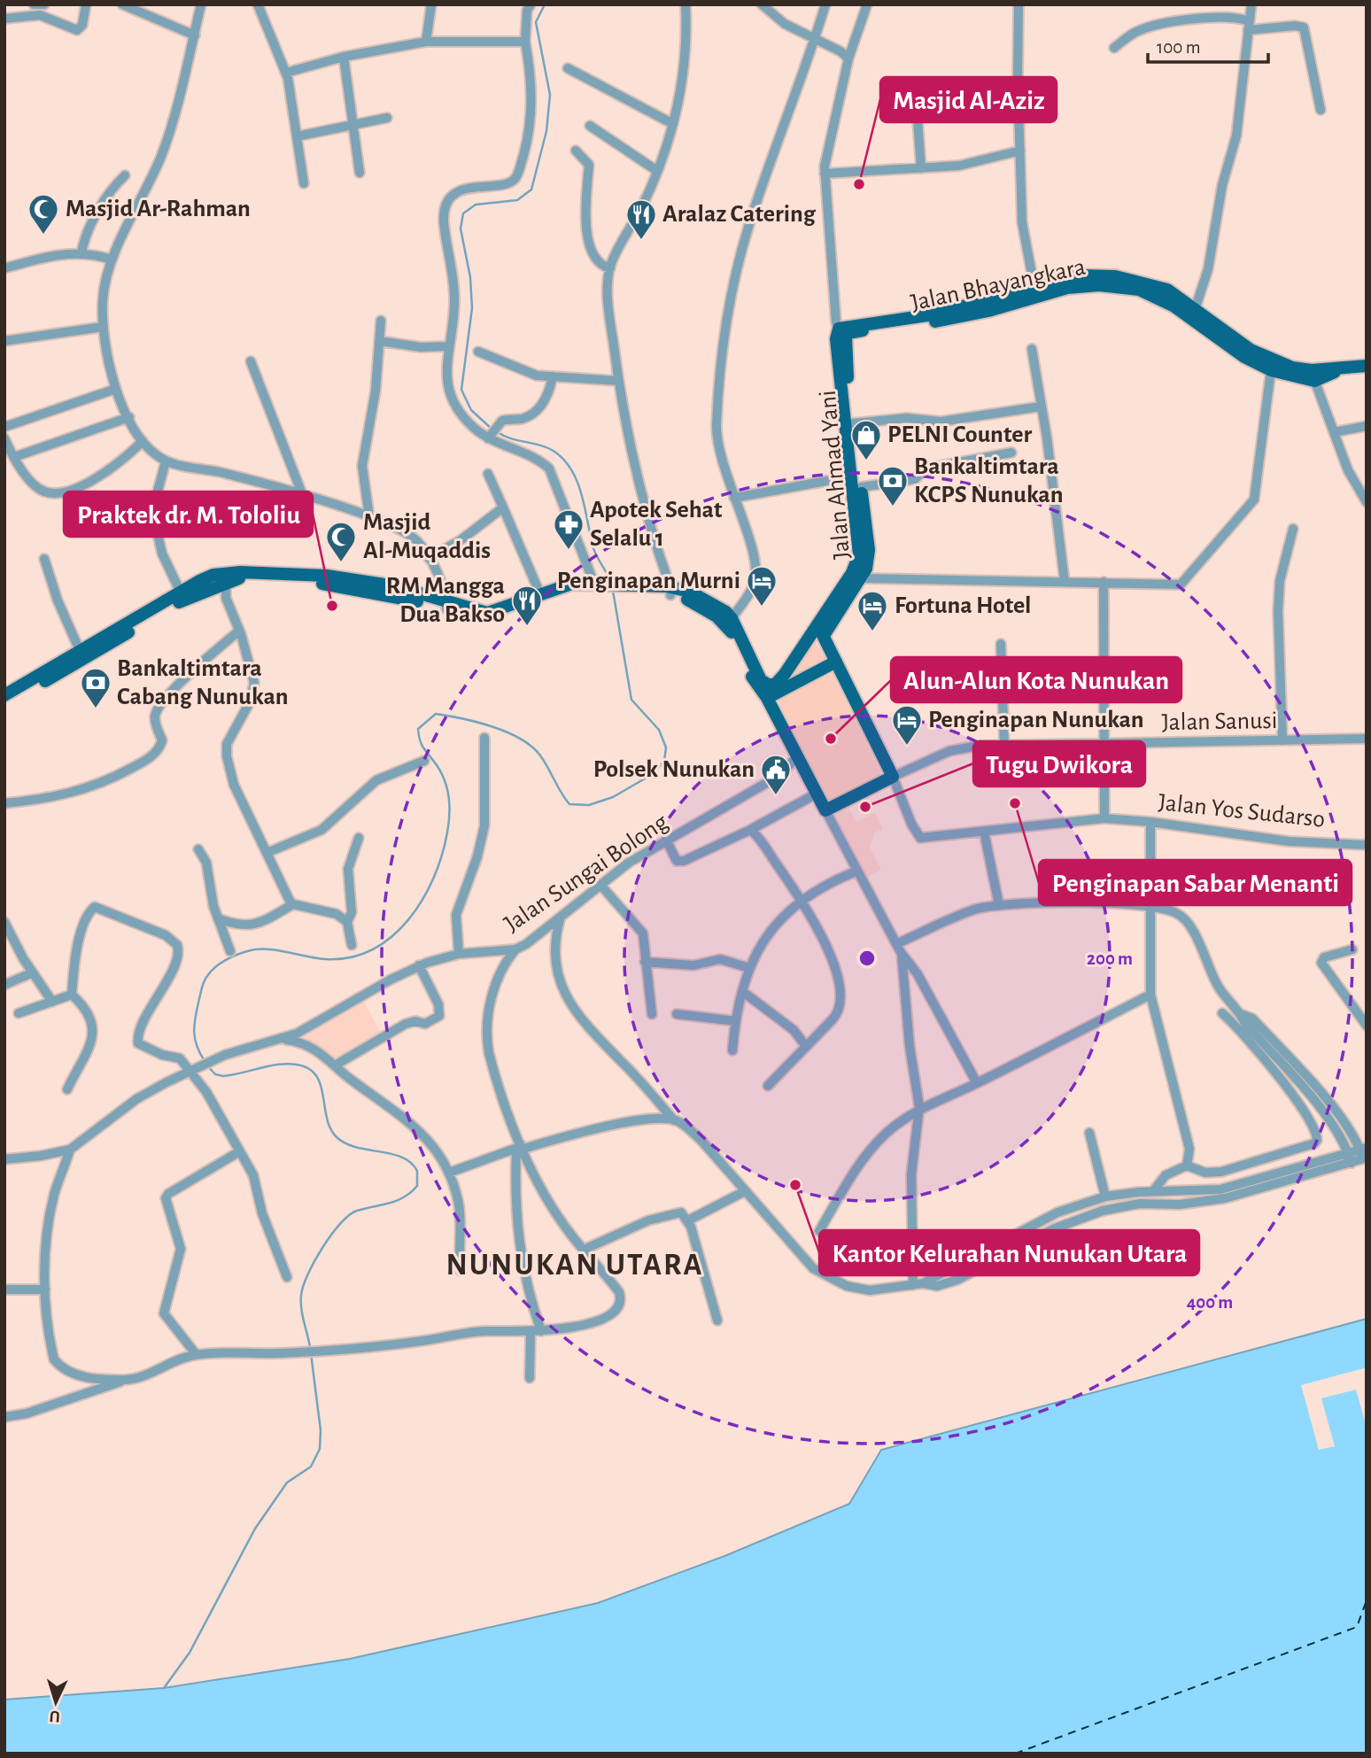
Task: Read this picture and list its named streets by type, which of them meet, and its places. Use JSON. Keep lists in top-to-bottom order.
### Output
{
  "streets": {
    "main road": ["Jalan Bhayangkara", "Jalan Ahmad Yani"],
    "street": ["Jalan Sanusi", "Jalan Yos Sudarso", "Jalan Sungai Bolong"]
  },
  "crossings": [
    ["Jalan Bhayangkara", "Jalan Ahmad Yani"],
    ["Jalan Sanusi", "Jalan Yos Sudarso"]
  ],
  "districts": ["NUNUKAN UTARA"],
  "places": {
    "other": [
      "Masjid Al-Aziz",
      "Praktek dr. M. Tololiu",
      "Alun-Alun Kota Nunukan",
      "Penginapan Sabar Menanti",
      "Tugu Dwikora",
      "Kantor Kelurahan Nunukan Utara"
    ],
    "mosque": ["Masjid Ar-Rahman", "Masjid Al-Muqaddis"],
    "restaurant": ["Aralaz Catering", "RM Mangga Dua Bakso"],
    "shop": ["PELNI Counter"],
    "bank": ["Bankaltimtara KCPS Nunukan", "Bankaltimtara Cabang Nunukan"],
    "pharmacy": ["Apotek Sehat Selalu 1"],
    "hotel": ["Penginapan Murni", "Fortuna Hotel", "Penginapan Nunukan"],
    "public building": ["Polsek Nunukan"]
  },
  "scale_bar": "100 m",
  "north": "bottom",
  "rings": ["200 m", "400 m"]
}
